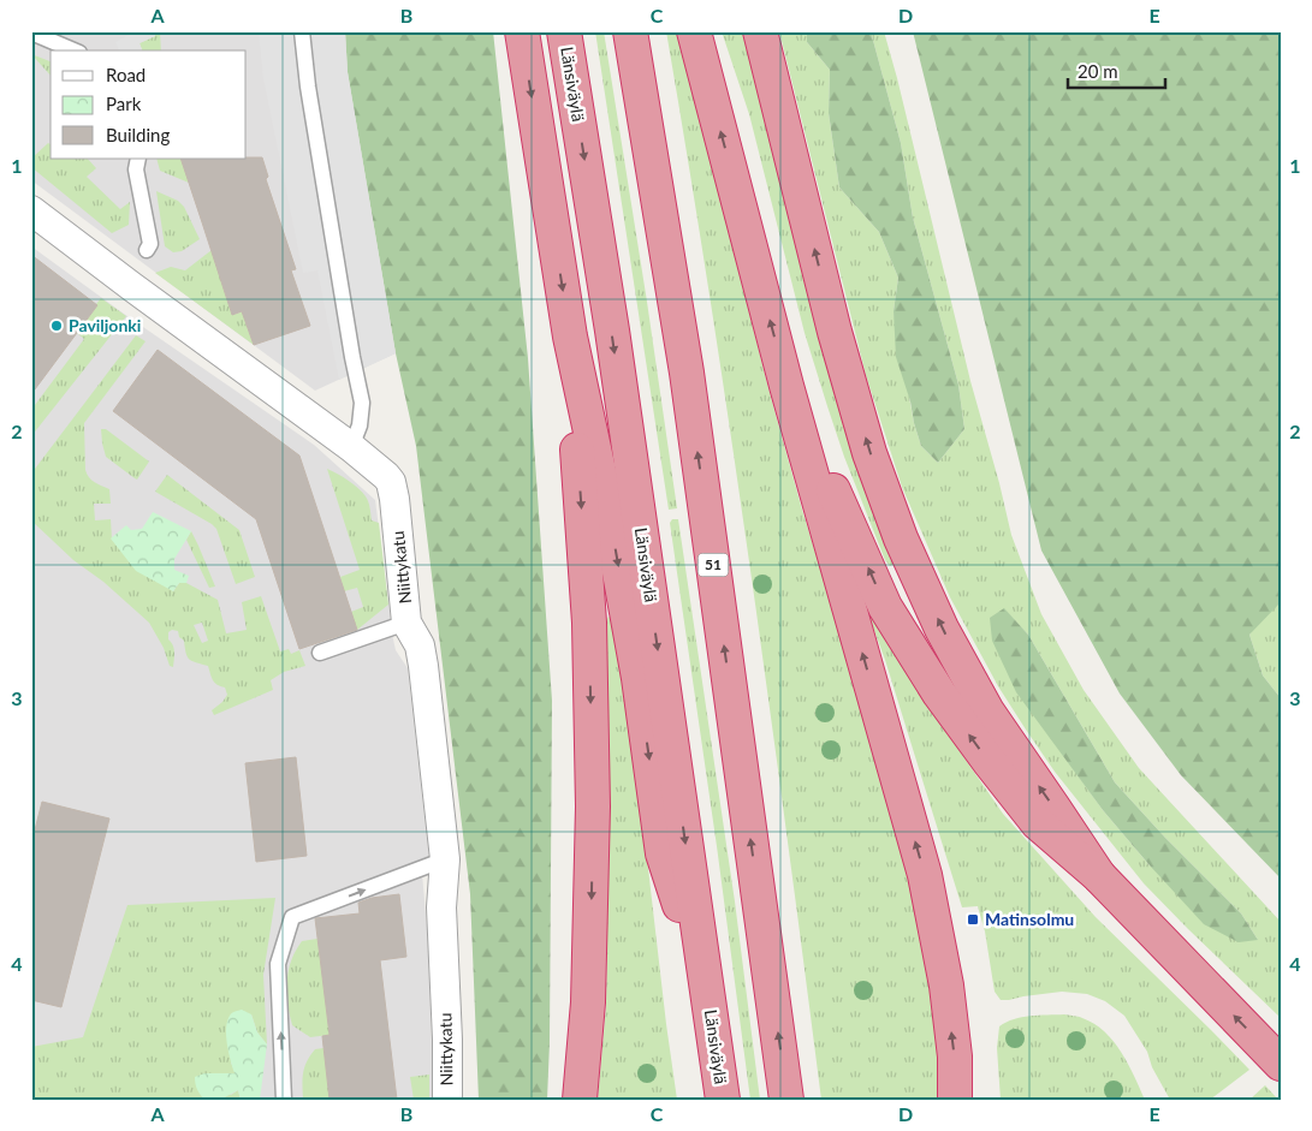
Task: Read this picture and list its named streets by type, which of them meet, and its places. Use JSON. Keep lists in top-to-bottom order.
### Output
{
  "streets": {
    "highway": ["Länsiväylä", "51"],
    "street": ["Niittykatu"]
  },
  "places": {
    "other": ["Paviljonki"],
    "transit": ["Matinsolmu"]
  },
  "legend": ["Road", "Park", "Building"],
  "scale_bar": "20 m",
  "grid": {
    "columns": [
      "A",
      "B",
      "C",
      "D",
      "E"
    ],
    "rows": [
      "1",
      "2",
      "3",
      "4"
    ]
  }
}
